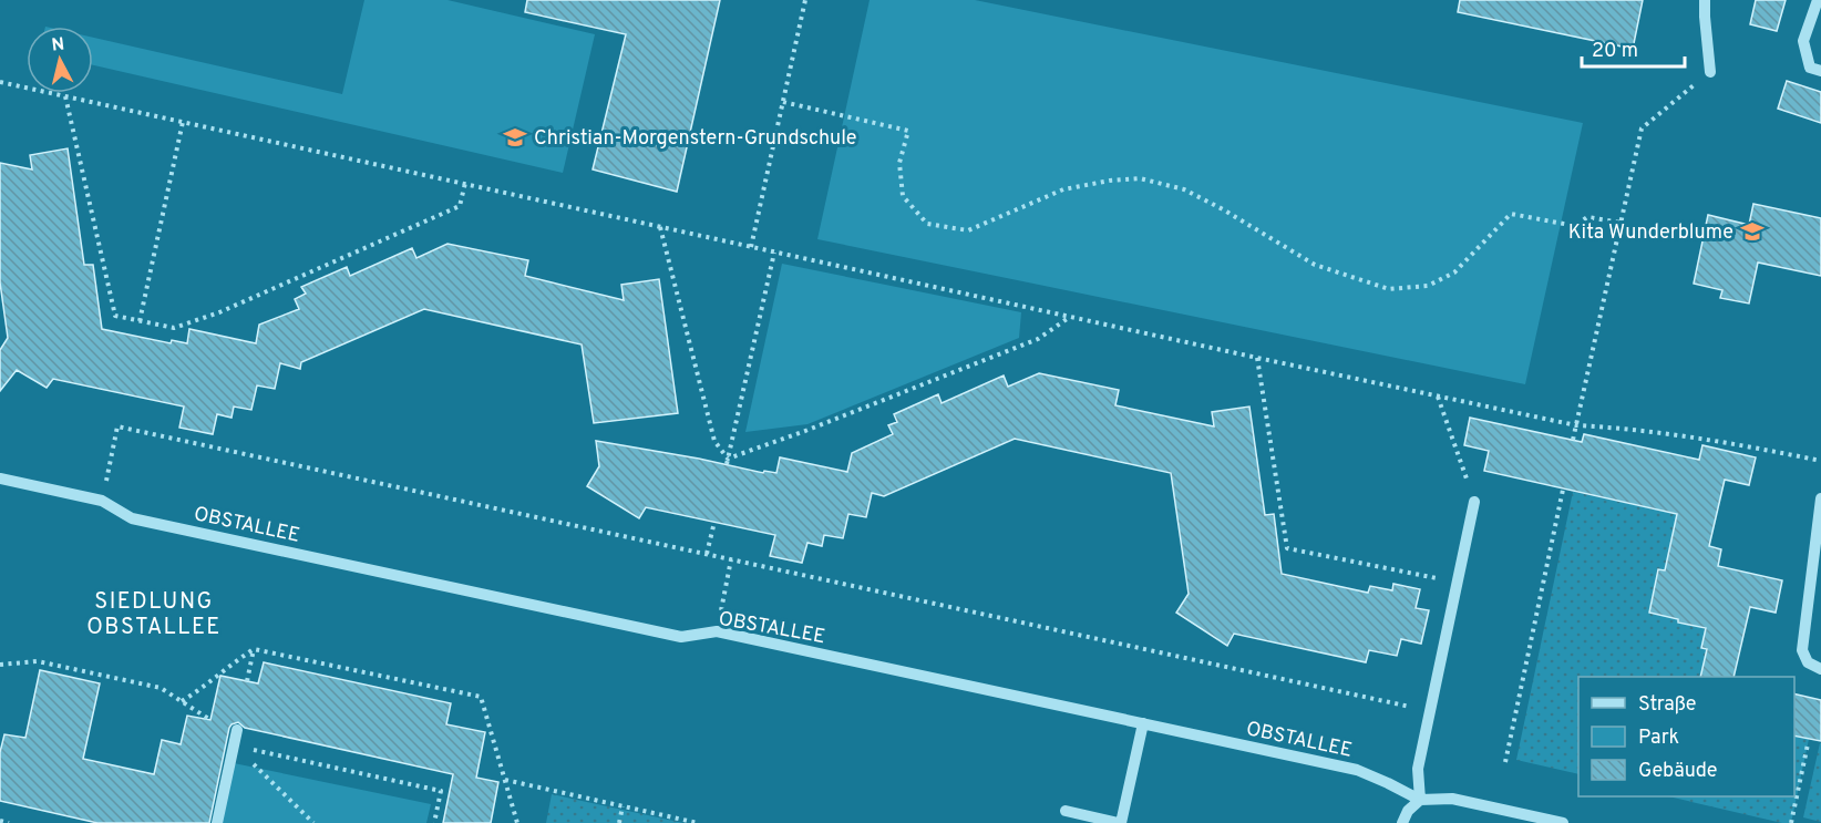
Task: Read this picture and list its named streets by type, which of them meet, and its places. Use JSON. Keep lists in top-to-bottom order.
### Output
{
  "streets": {
    "street": ["OBSTALLEE"]
  },
  "districts": ["SIEDLUNG OBSTALLEE"],
  "places": {
    "school or university": ["Christian-Morgenstern-Grundschule", "Kita Wunderblume"]
  },
  "legend": ["Straße", "Park", "Gebäude"],
  "scale_bar": "20 m",
  "north": "top"
}
